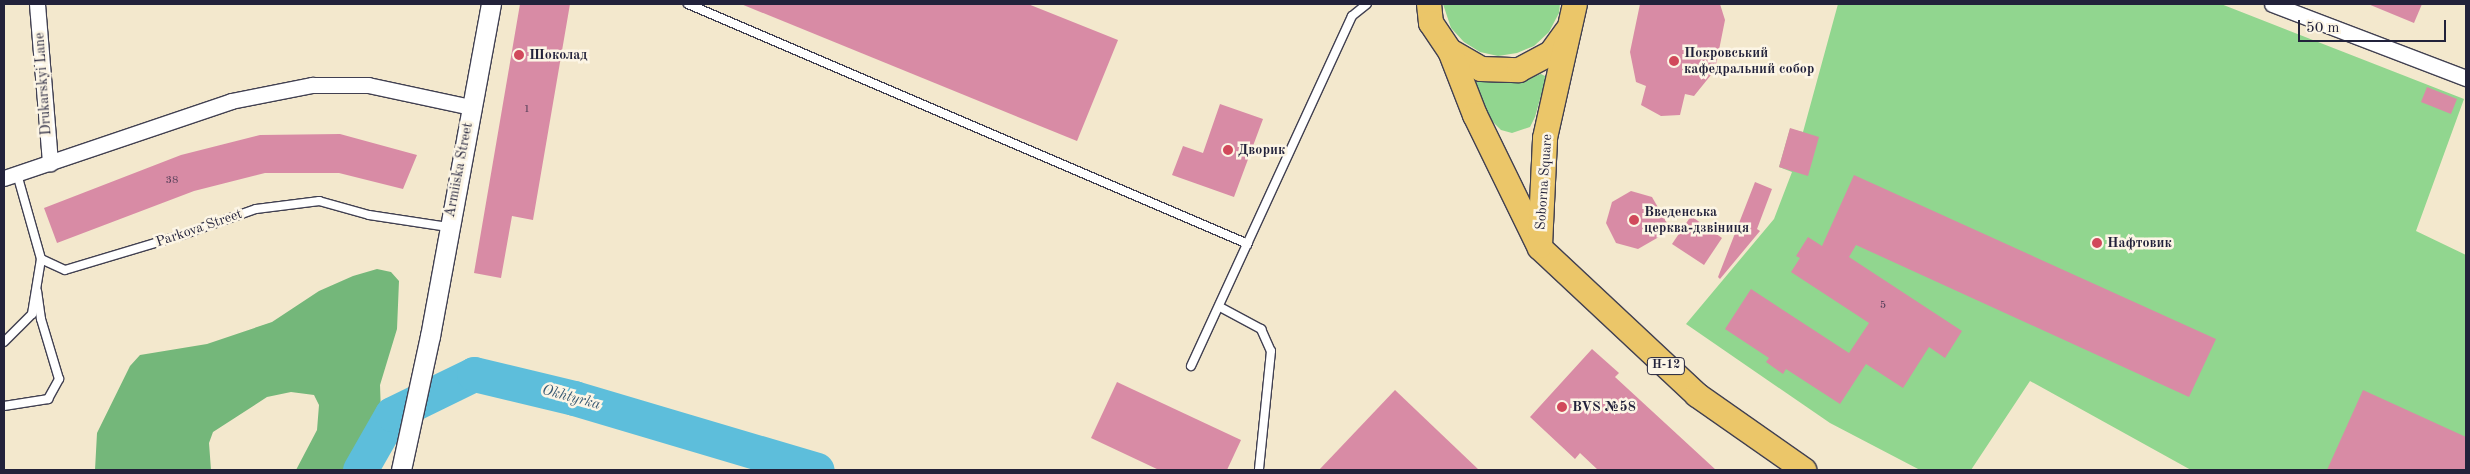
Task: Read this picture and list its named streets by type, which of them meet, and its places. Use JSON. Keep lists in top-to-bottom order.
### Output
{
  "streets": {
    "main road": ["Soborna Square", "Н-12"],
    "street": ["Drukarskyi Lane", "Armiiska Street"],
    "lane": ["Parkova Street"]
  },
  "crossings": [
    ["Armiiska Street", "Parkova Street"],
    ["Soborna Square", "Н-12"]
  ],
  "water": ["Okhtyrka"],
  "places": [
    "Шоколад",
    "Покровський кафедральний собор",
    "Дворик",
    "Введенська церква-дзвіниця",
    "Нафтовик",
    "BVS №58"
  ],
  "house_numbers": ["1", "38", "5"],
  "scale_bar": "50 m"
}
